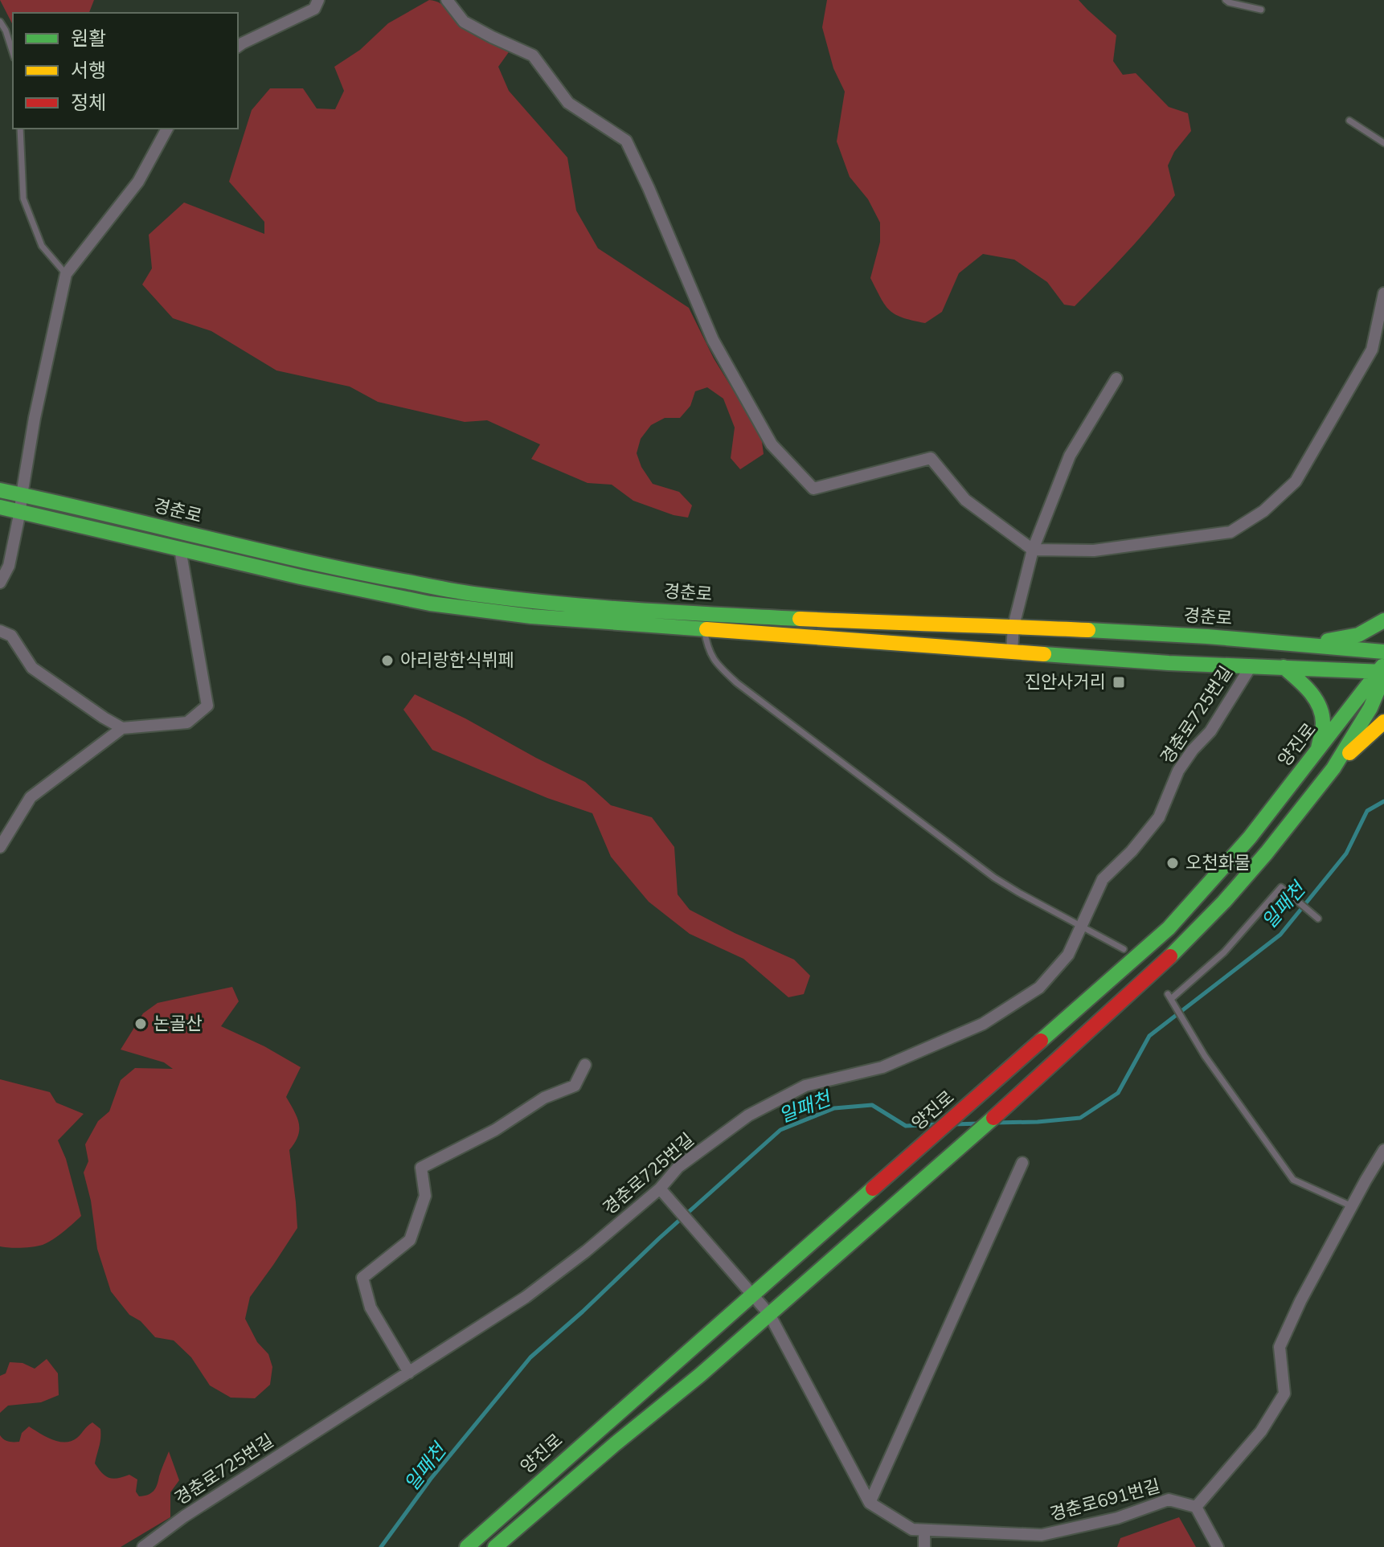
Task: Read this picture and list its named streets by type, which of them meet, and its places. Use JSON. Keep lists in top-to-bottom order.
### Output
{
  "streets": {
    "street": [
      "경춘로",
      "경춘로725번길",
      "양진로",
      "경춘로691번길"
    ]
  },
  "crossings": [
    ["경춘로", "경춘로725번길"],
    ["경춘로", "양진로"]
  ],
  "water": ["일패천"],
  "places": {
    "other": ["아리랑한식뷔페", "오천화물", "논골산"],
    "transit": ["진안사거리"]
  },
  "legend": ["원활", "서행", "정체"]
}
